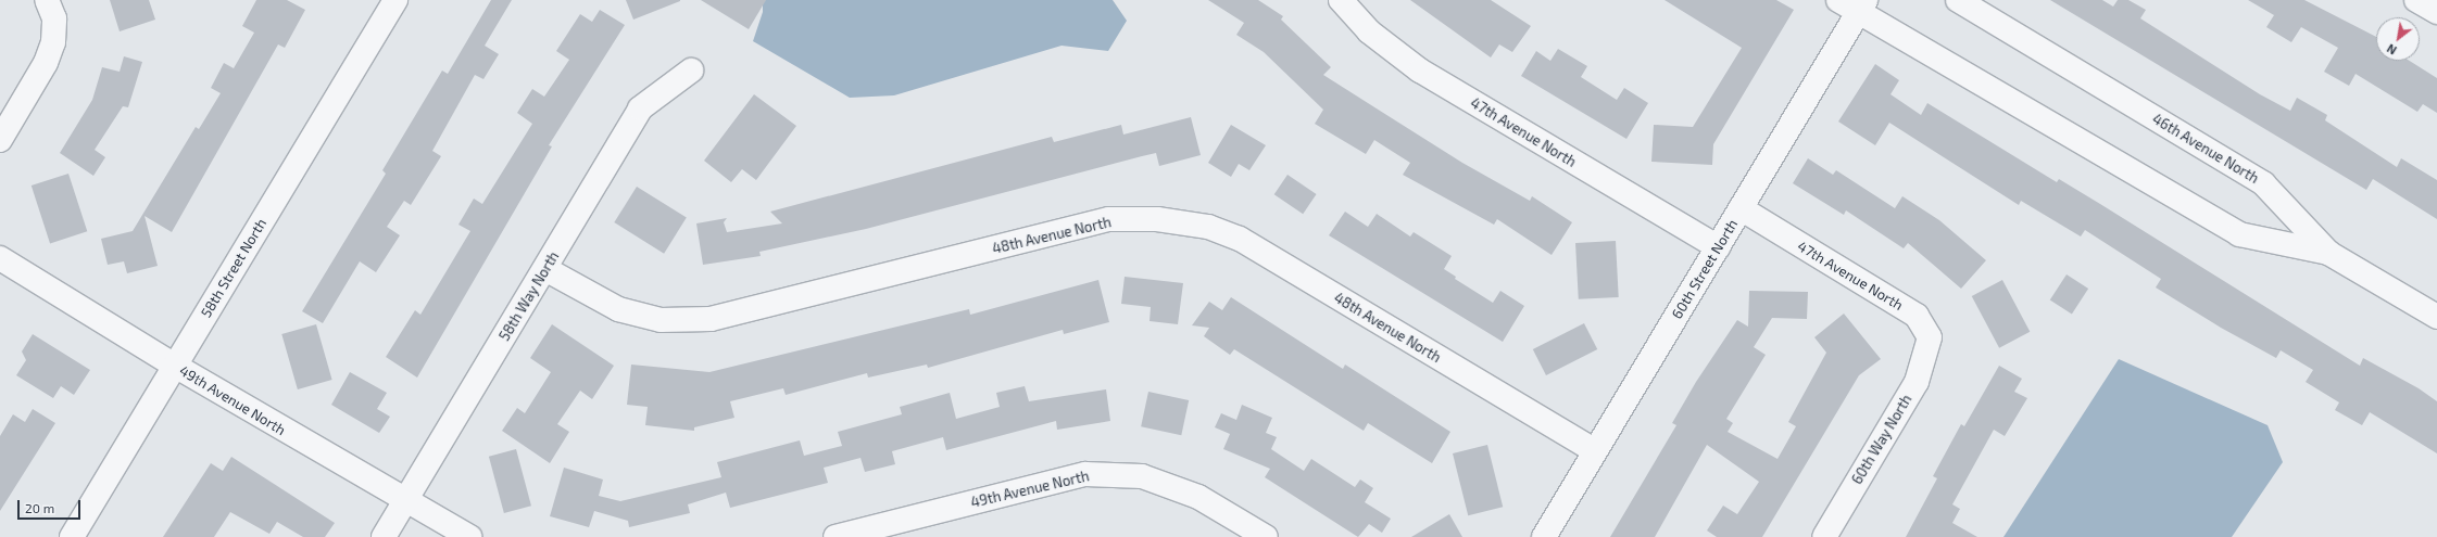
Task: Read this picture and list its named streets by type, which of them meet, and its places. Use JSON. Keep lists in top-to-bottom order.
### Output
{
  "streets": {
    "street": [
      "47th Avenue North",
      "46th Avenue North",
      "48th Avenue North",
      "58th Street North",
      "60th Street North",
      "58th Way North",
      "49th Avenue North",
      "60th Way North"
    ]
  },
  "crossings": [
    ["47th Avenue North", "60th Street North"],
    ["47th Avenue North", "60th Way North"],
    ["48th Avenue North", "60th Street North"],
    ["48th Avenue North", "58th Way North"],
    ["58th Street North", "49th Avenue North"],
    ["58th Way North", "49th Avenue North"]
  ],
  "scale_bar": "20 m",
  "north": "bottom left"
}
